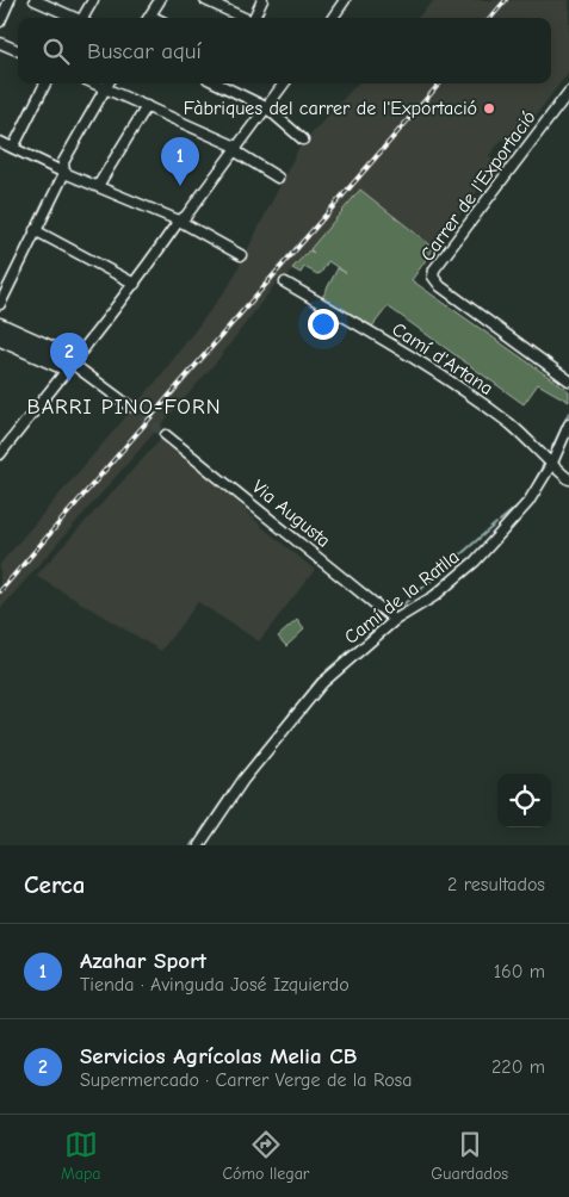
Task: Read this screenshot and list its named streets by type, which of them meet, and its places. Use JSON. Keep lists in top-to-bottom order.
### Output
{
  "streets": {
    "street": [
      "Carrer de l'Exportació",
      "Camí d'Artana",
      "Via Augusta",
      "Camí de la Ratlla"
    ]
  },
  "crossings": [
    ["Camí d'Artana", "Camí de la Ratlla"],
    ["Via Augusta", "Camí de la Ratlla"]
  ],
  "districts": ["BARRI PINO-FORN"],
  "places": ["Fàbriques del carrer de l'Exportació"],
  "page": {
    "search": "Buscar aquí",
    "pins": ["1", "2"],
    "heading": ["Cerca", "2 resultados"],
    "list": [
      {
        "mark": "1",
        "name": "Azahar Sport",
        "note": "Tienda · Avinguda José Izquierdo",
        "value": "160 m"
      },
      {
        "mark": "2",
        "name": "Servicios Agrícolas Melia CB",
        "note": "Supermercado · Carrer Verge de la Rosa",
        "value": "220 m"
      }
    ],
    "nav": ["Mapa", "Cómo llegar", "Guardados"]
  }
}
